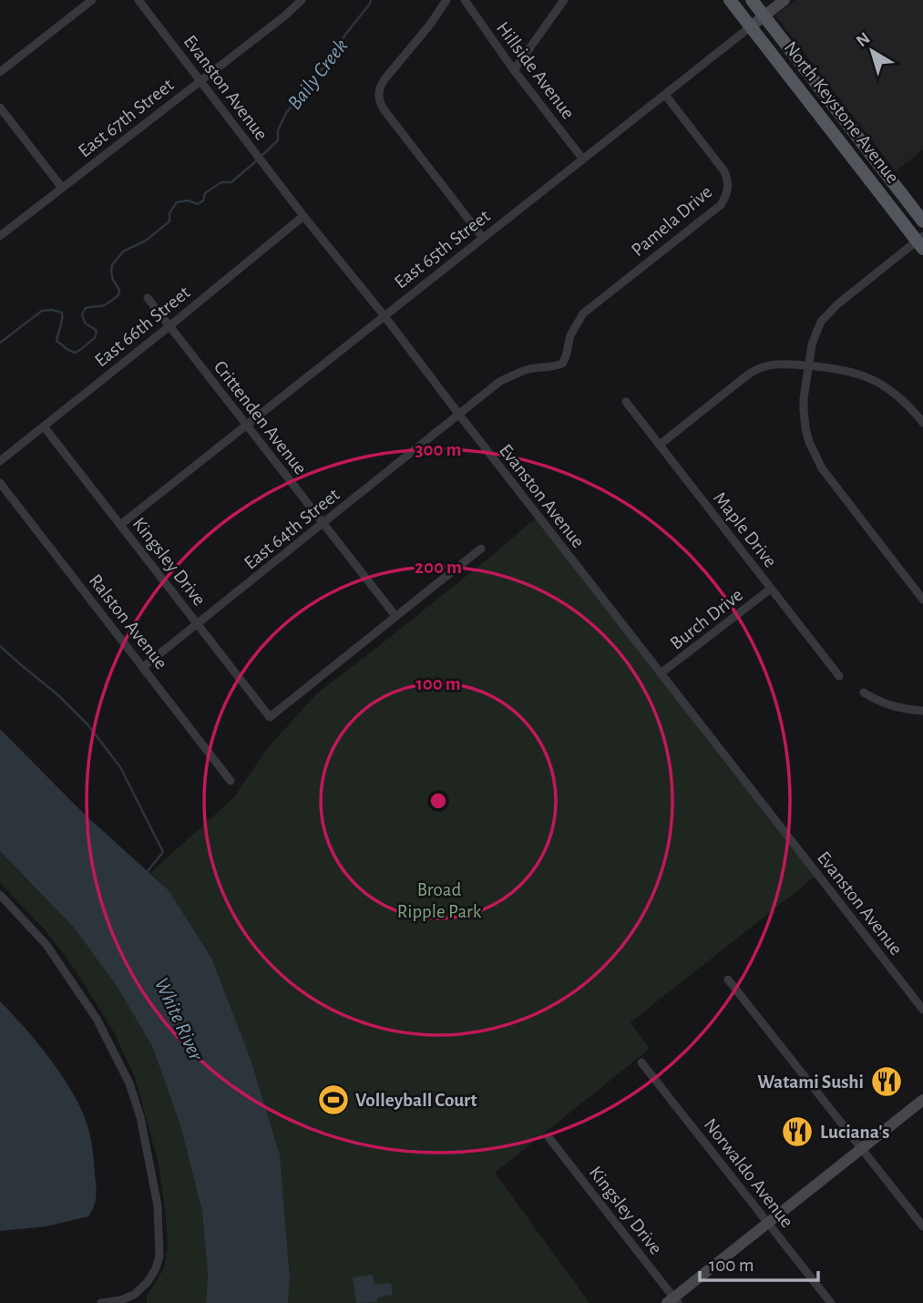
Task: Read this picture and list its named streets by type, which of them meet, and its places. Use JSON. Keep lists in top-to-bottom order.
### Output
{
  "streets": {
    "main road": ["North Keystone Avenue"],
    "street": [
      "Hillside Avenue",
      "Evanston Avenue",
      "East 67th Street",
      "Pamela Drive",
      "East 65th Street",
      "East 66th Street",
      "Crittenden Avenue",
      "East 64th Street",
      "Maple Drive",
      "Kingsley Drive",
      "Burch Drive",
      "Ralston Avenue",
      "Norwaldo Avenue"
    ]
  },
  "crossings": [
    ["Hillside Avenue", "East 65th Street"],
    ["Evanston Avenue", "East 67th Street"],
    ["Evanston Avenue", "Pamela Drive"],
    ["Evanston Avenue", "East 65th Street"],
    ["Evanston Avenue", "East 66th Street"],
    ["Evanston Avenue", "East 64th Street"],
    ["Evanston Avenue", "Burch Drive"],
    ["North Keystone Avenue", "East 65th Street"],
    ["Pamela Drive", "East 65th Street"],
    ["Pamela Drive", "East 64th Street"],
    ["East 65th Street", "Crittenden Avenue"],
    ["East 65th Street", "Kingsley Drive"],
    ["East 66th Street", "Crittenden Avenue"],
    ["East 66th Street", "Kingsley Drive"],
    ["Crittenden Avenue", "East 64th Street"],
    ["Crittenden Avenue", "Kingsley Drive"],
    ["East 64th Street", "Kingsley Drive"],
    ["East 64th Street", "Ralston Avenue"],
    ["Maple Drive", "Burch Drive"]
  ],
  "water": ["Baily Creek", "White River"],
  "parks": ["Broad Ripple Park"],
  "places": {
    "restaurant": ["Watami Sushi", "Luciana's"],
    "sports": ["Volleyball Court"]
  },
  "scale_bar": "100 m",
  "north": "top left",
  "rings": ["300 m", "200 m", "100 m"]
}
